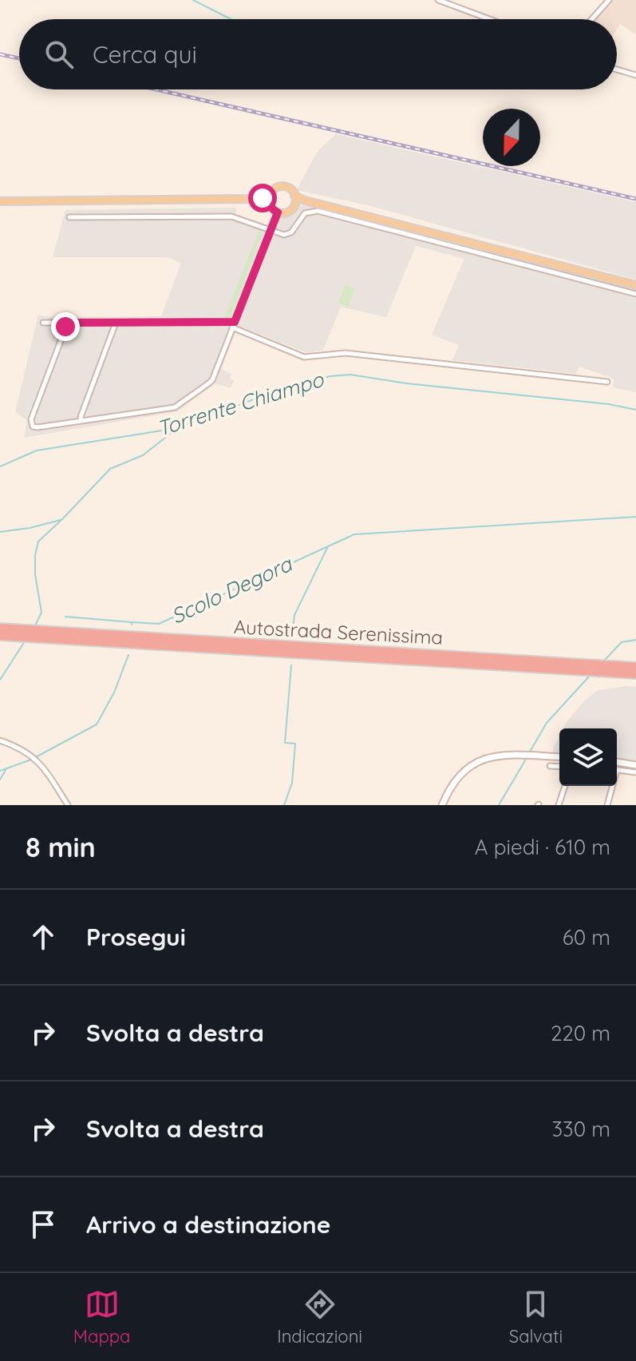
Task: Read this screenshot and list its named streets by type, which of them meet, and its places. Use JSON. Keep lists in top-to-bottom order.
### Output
{
  "streets": {
    "highway": ["Autostrada Serenissima"]
  },
  "water": ["Torrente Chiampo", "Scolo Degora"],
  "north": "bottom",
  "page": {
    "search": "Cerca qui",
    "heading": ["8 min", "A piedi · 610 m"],
    "list": [
      ["Prosegui", "60 m"],
      ["Svolta a destra", "220 m"],
      ["Svolta a destra", "330 m"],
      "Arrivo a destinazione"
    ],
    "nav": ["Mappa", "Indicazioni", "Salvati"]
  }
}
